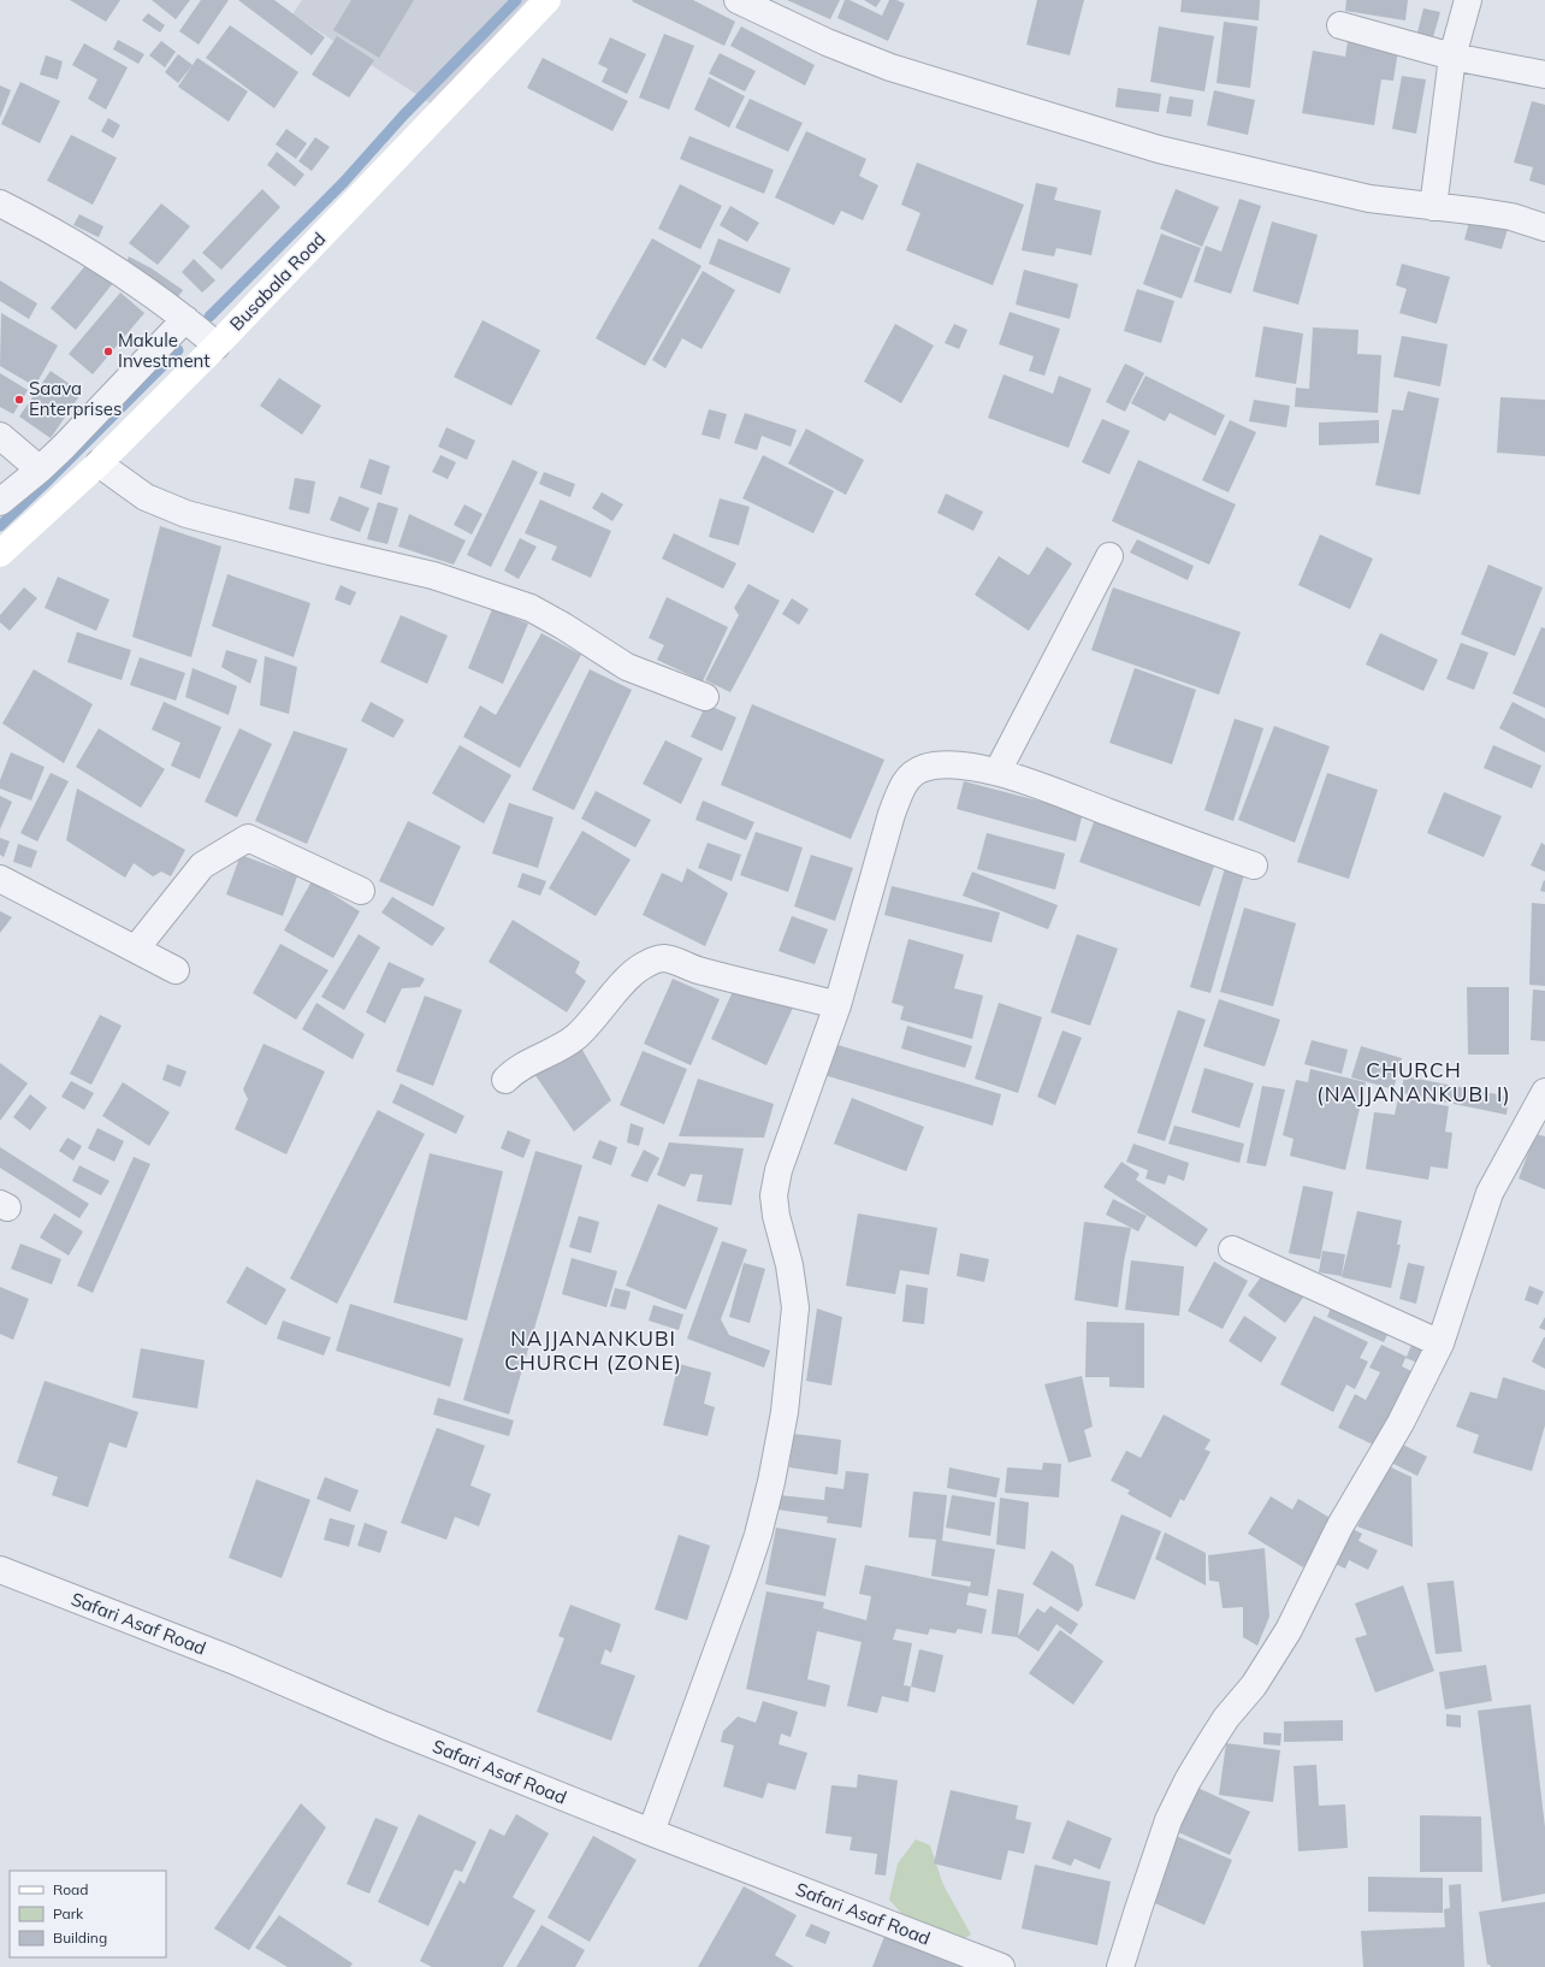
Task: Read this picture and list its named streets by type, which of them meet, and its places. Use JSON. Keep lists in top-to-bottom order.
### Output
{
  "streets": {
    "street": ["Busabala Road", "Safari Asaf Road"]
  },
  "districts": ["CHURCH (NAJJANANKUBI I)", "NAJJANANKUBI CHURCH (ZONE)"],
  "places": ["Makule Investment", "Saava Enterprises"],
  "legend": ["Road", "Park", "Building"]
}
